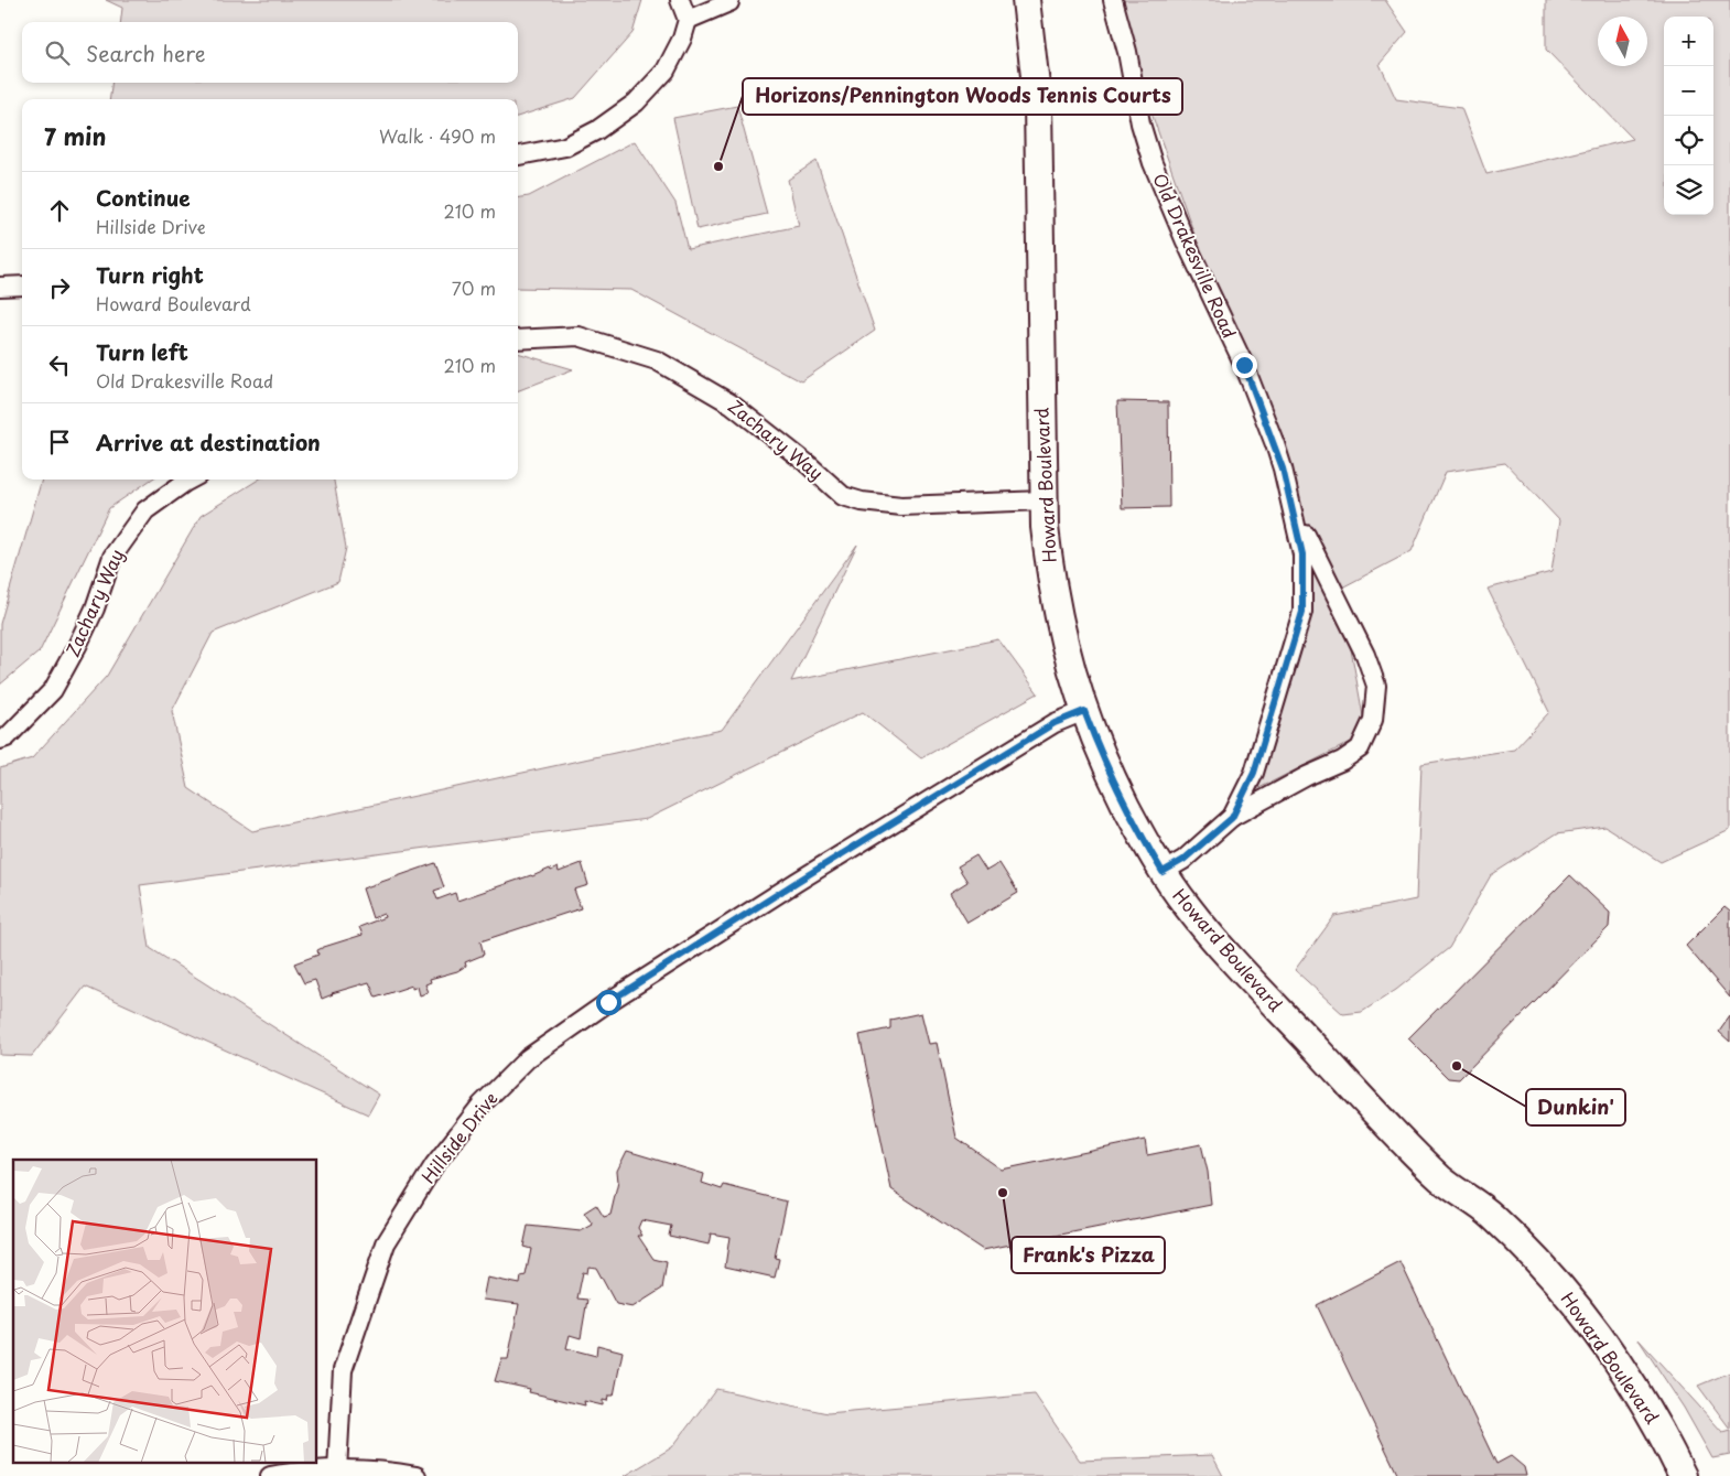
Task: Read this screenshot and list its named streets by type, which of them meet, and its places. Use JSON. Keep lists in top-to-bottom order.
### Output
{
  "streets": {
    "main road": ["Howard Boulevard"],
    "street": ["Old Drakesville Road", "Zachary Way", "Hillside Drive"]
  },
  "crossings": [
    ["Old Drakesville Road", "Howard Boulevard"],
    ["Zachary Way", "Howard Boulevard"],
    ["Howard Boulevard", "Hillside Drive"]
  ],
  "places": ["Horizons/Pennington Woods Tennis Courts", "Dunkin'", "Frank's Pizza"],
  "north": "top",
  "page": {
    "map_buttons": ["+", "−"],
    "search": "Search here",
    "heading": ["7 min", "Walk · 490 m"],
    "list": [
      ["Continue", "Hillside Drive", "210 m"],
      ["Turn right", "Howard Boulevard", "70 m"],
      ["Turn left", "Old Drakesville Road", "210 m"],
      "Arrive at destination"
    ]
  }
}
